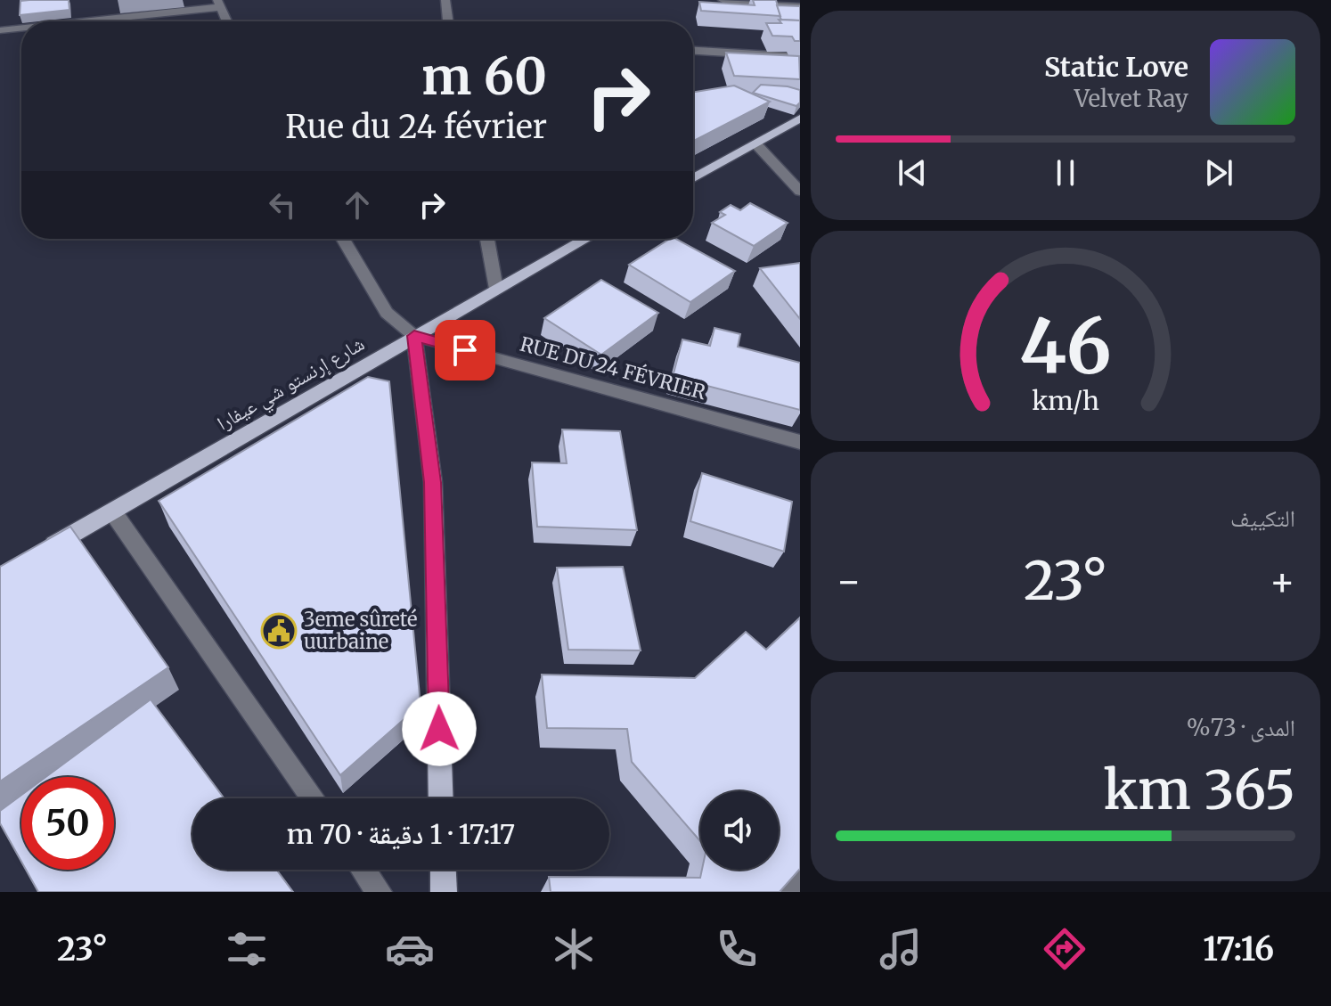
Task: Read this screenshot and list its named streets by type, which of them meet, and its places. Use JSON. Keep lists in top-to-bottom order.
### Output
{
  "streets": {
    "main road": ["شارع إرنستو شي عيفارا"],
    "street": ["RUE DU 24 FÉVRIER"]
  },
  "crossings": [
    ["RUE DU 24 FÉVRIER", "شارع إرنستو شي عيفارا"]
  ],
  "places": {
    "public building": ["3eme sûreté uurbaine"]
  },
  "page": {
    "turn": ["60 m", "Rue du 24 février"],
    "song": ["Static Love", "Velvet Ray"],
    "tile": [
      "التكييف",
      ["المدى · 73%", "365 km"]
    ],
    "heat": ["−", "23°", "+"],
    "limit": "50",
    "trip": "17:17 · 1 دقيقة · 70 m",
    "tabs": ["17:16", "23°"],
    "gauge": ["46", "km/h"]
  }
}
